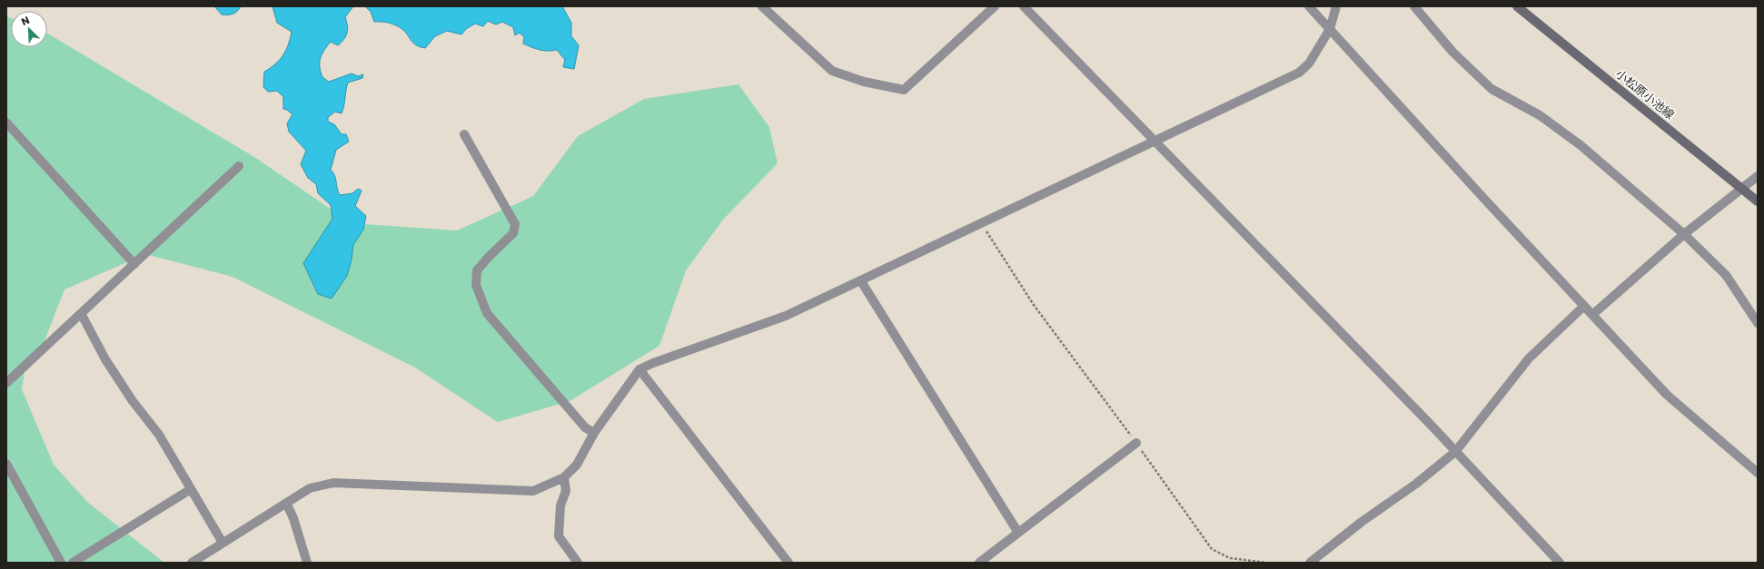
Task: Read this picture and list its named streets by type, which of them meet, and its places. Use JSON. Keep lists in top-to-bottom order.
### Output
{
  "streets": {
    "main road": ["小松原小池線"]
  },
  "north": "top left"
}
